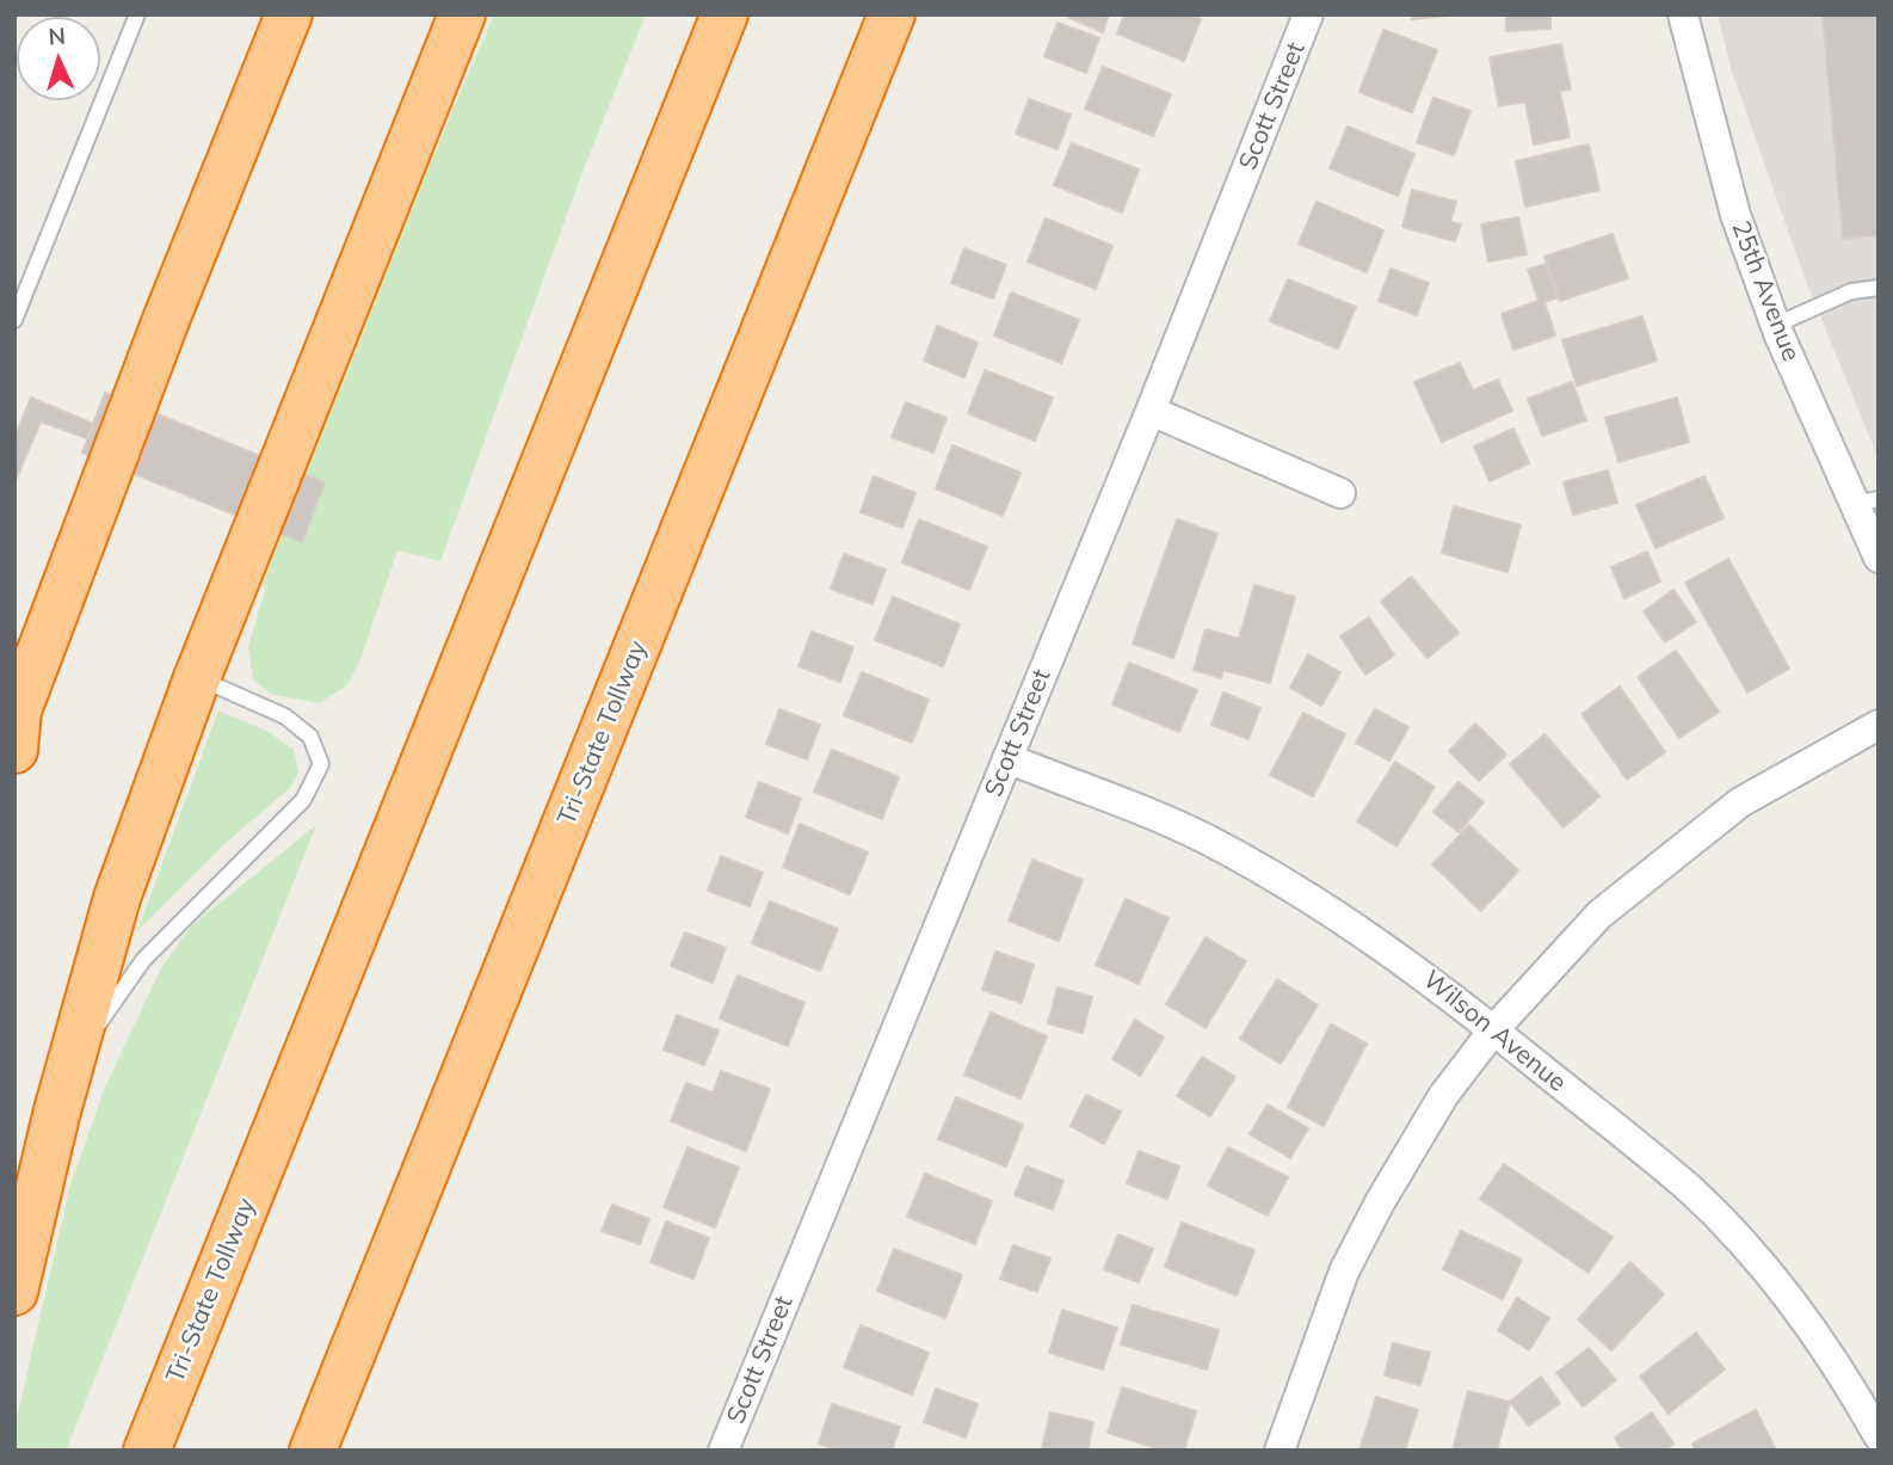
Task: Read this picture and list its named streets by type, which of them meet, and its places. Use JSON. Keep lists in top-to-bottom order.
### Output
{
  "streets": {
    "highway": ["Tri-State Tollway"],
    "street": ["Scott Street", "25th Avenue", "Wilson Avenue"]
  },
  "crossings": [
    ["Scott Street", "Wilson Avenue"]
  ],
  "north": "top"
}
